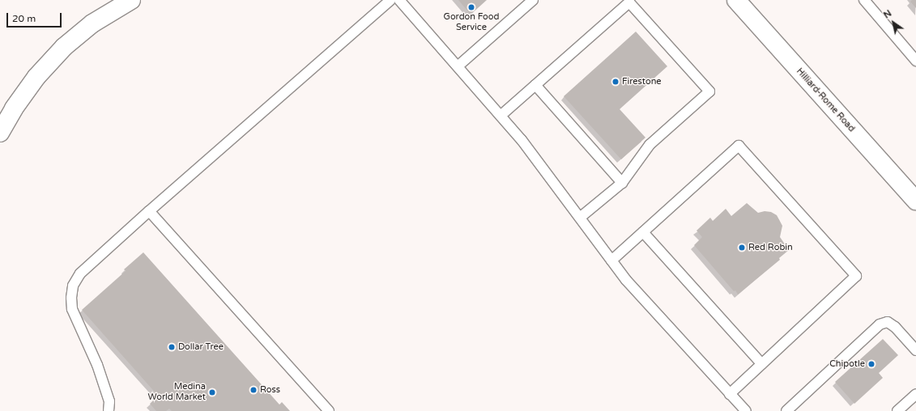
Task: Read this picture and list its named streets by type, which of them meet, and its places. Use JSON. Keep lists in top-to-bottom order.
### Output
{
  "streets": {
    "main road": ["Hilliard-Rome Road"]
  },
  "places": [
    "Gordon Food Service",
    "Firestone",
    "Red Robin",
    "Dollar Tree",
    "Chipotle",
    "Ross",
    "Medina World Market"
  ],
  "scale_bar": "20 m",
  "north": "top left"
}
